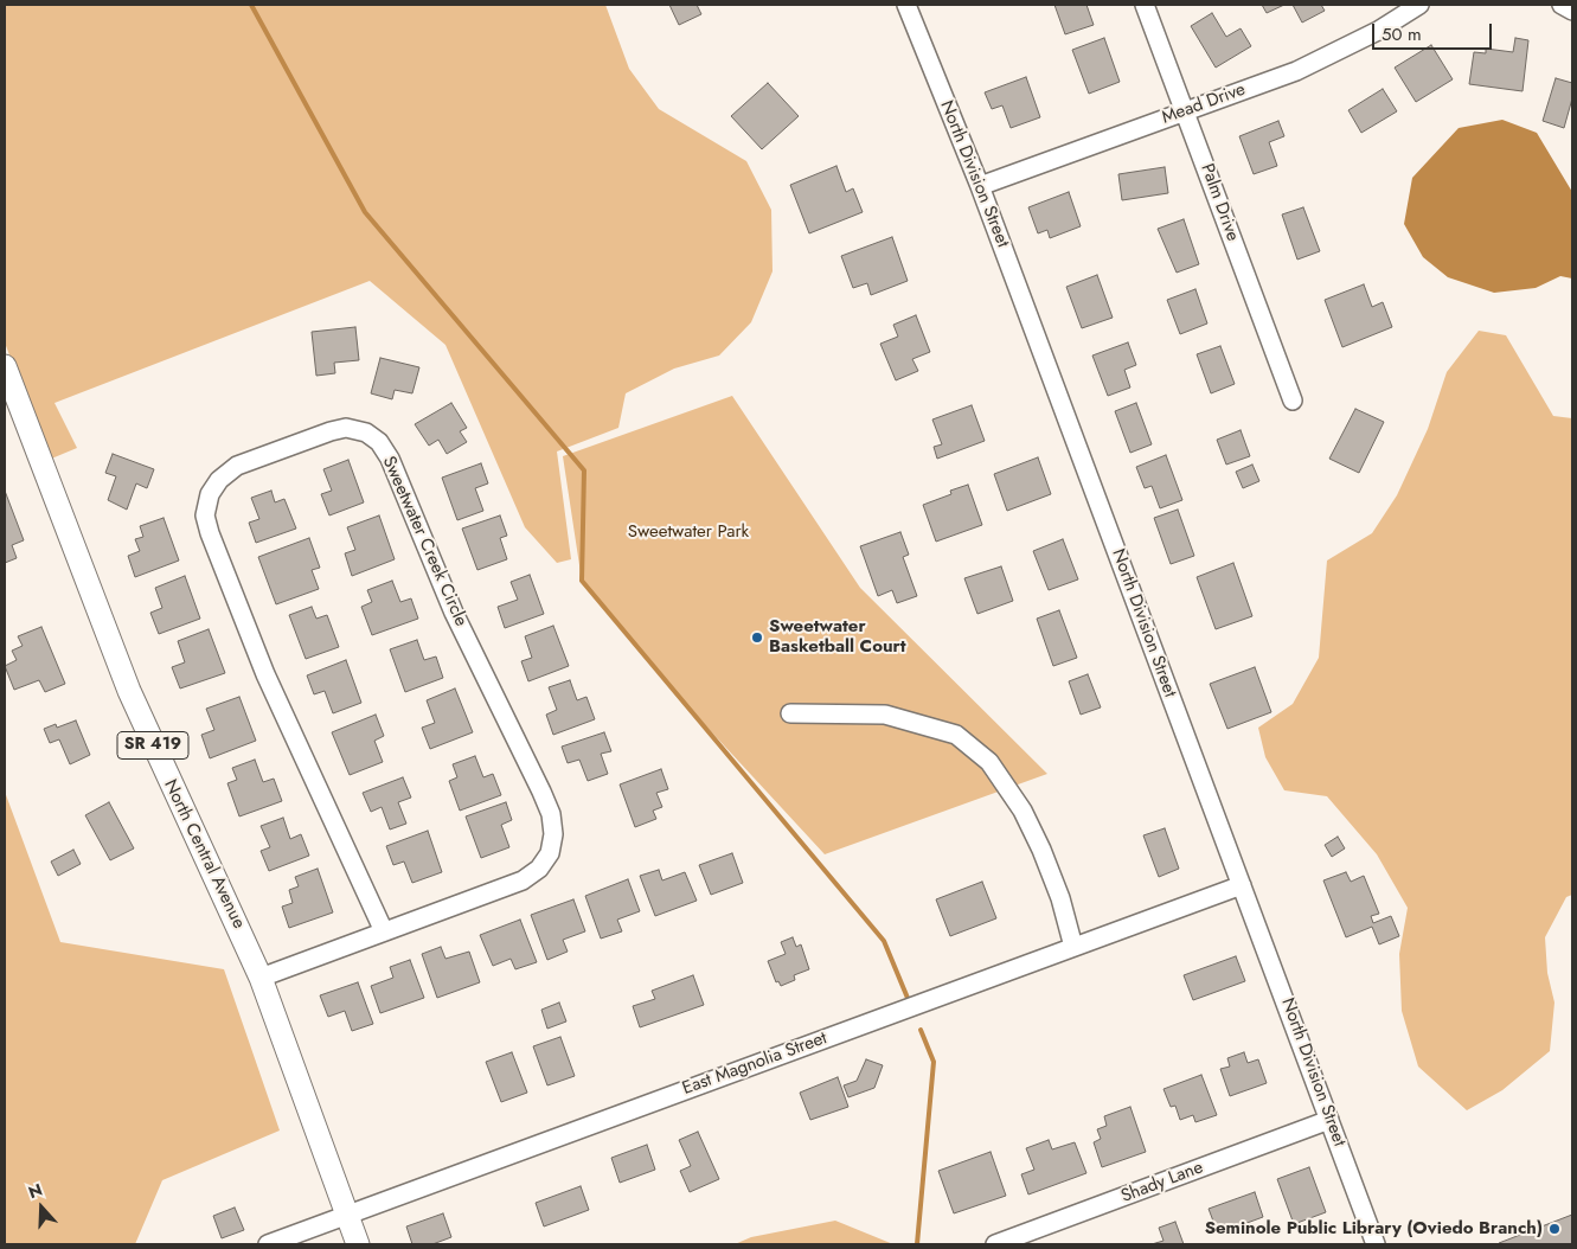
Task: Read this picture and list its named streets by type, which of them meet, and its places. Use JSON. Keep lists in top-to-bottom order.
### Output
{
  "streets": {
    "main road": ["SR 419", "North Central Avenue"],
    "street": [
      "Mead Drive",
      "North Division Street",
      "Palm Drive",
      "Sweetwater Creek Circle",
      "East Magnolia Street",
      "Shady Lane"
    ]
  },
  "crossings": [
    ["Mead Drive", "North Division Street"],
    ["Mead Drive", "Palm Drive"],
    ["North Division Street", "East Magnolia Street"],
    ["North Division Street", "Shady Lane"],
    ["Sweetwater Creek Circle", "North Central Avenue"],
    ["North Central Avenue", "East Magnolia Street"]
  ],
  "parks": ["Sweetwater Park"],
  "places": ["Sweetwater Basketball Court", "Seminole Public Library (Oviedo Branch)"],
  "scale_bar": "50 m",
  "north": "top"
}
